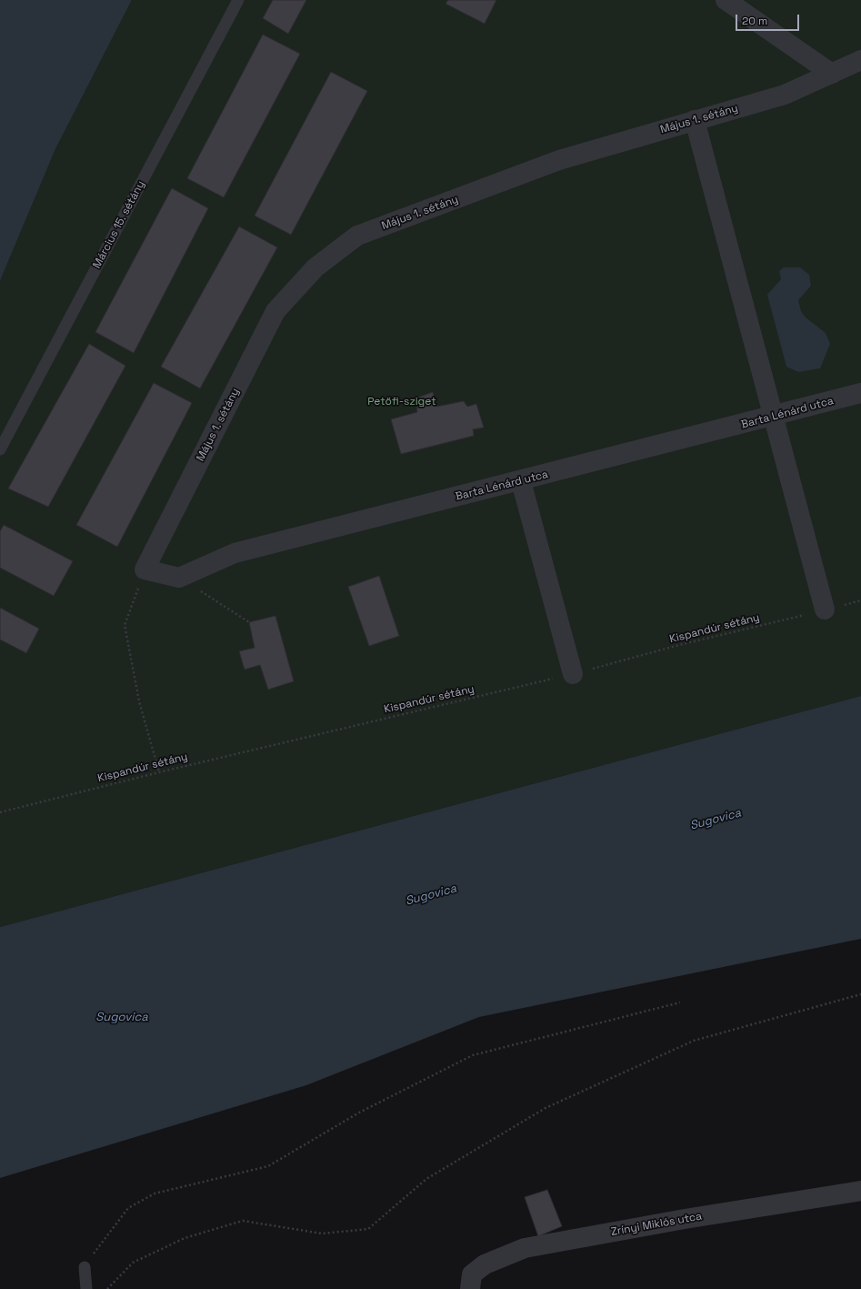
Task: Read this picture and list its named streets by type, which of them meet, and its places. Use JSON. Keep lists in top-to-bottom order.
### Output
{
  "streets": {
    "street": ["Május 1. sétány", "Barta Lénárd utca", "Zrínyi Miklós utca"],
    "lane": ["Március 15. sétány"],
    "path": ["Kispandúr sétány"]
  },
  "water": ["Sugovica"],
  "parks": ["Petőfi-sziget"],
  "scale_bar": "20 m"
}
